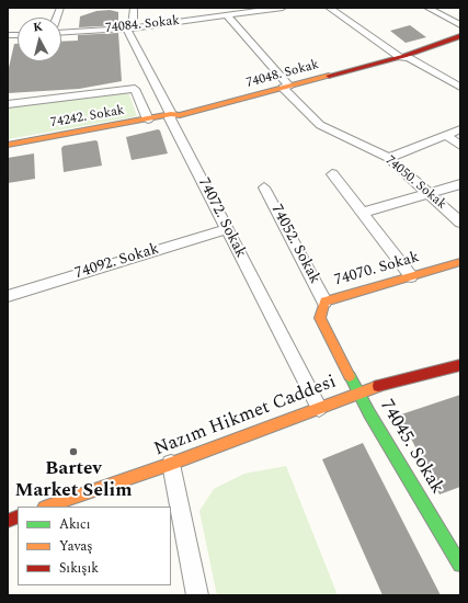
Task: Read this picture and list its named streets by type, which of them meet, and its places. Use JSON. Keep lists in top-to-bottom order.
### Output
{
  "streets": {
    "street": [
      "74084. Sokak",
      "74048. Sokak",
      "74242. Sokak",
      "74050. Sokak",
      "74072. Sokak",
      "74052. Sokak",
      "74092. Sokak",
      "74070. Sokak",
      "Nazım Hikmet Caddesi",
      "74045. Sokak"
    ]
  },
  "crossings": [
    ["74084. Sokak", "74050. Sokak"],
    ["74084. Sokak", "74072. Sokak"],
    ["74048. Sokak", "74242. Sokak"],
    ["74048. Sokak", "74050. Sokak"],
    ["74048. Sokak", "74072. Sokak"],
    ["74242. Sokak", "74072. Sokak"],
    ["74072. Sokak", "74092. Sokak"],
    ["74072. Sokak", "Nazım Hikmet Caddesi"],
    ["74052. Sokak", "74070. Sokak"],
    ["74070. Sokak", "Nazım Hikmet Caddesi"],
    ["74070. Sokak", "74045. Sokak"],
    ["Nazım Hikmet Caddesi", "74045. Sokak"]
  ],
  "places": ["Bartev Market Selim"],
  "legend": ["Akıcı", "Yavaş", "Sıkışık"],
  "north": "top"
}
